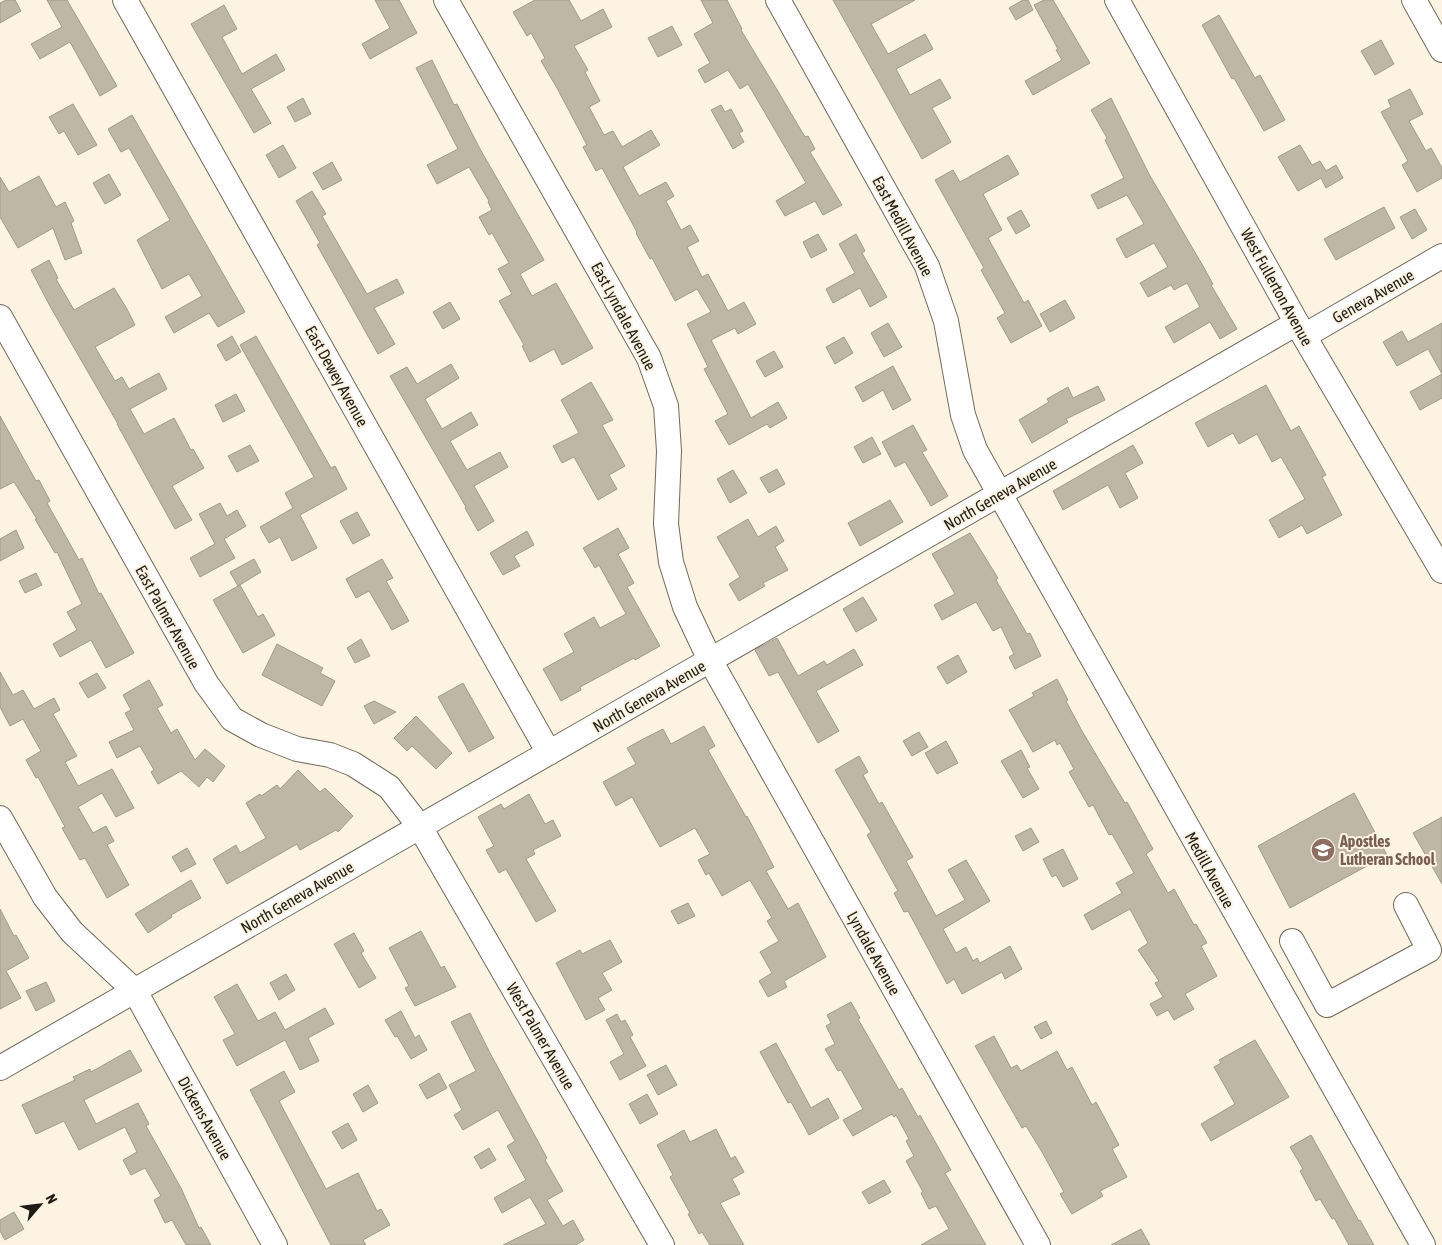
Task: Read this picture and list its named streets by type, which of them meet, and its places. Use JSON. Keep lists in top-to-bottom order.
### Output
{
  "streets": {
    "street": [
      "East Medill Avenue",
      "West Fullerton Avenue",
      "Geneva Avenue",
      "East Lyndale Avenue",
      "East Dewey Avenue",
      "North Geneva Avenue",
      "East Palmer Avenue",
      "Medill Avenue",
      "Lyndale Avenue",
      "West Palmer Avenue",
      "Dickens Avenue"
    ]
  },
  "crossings": [
    ["East Medill Avenue", "North Geneva Avenue"],
    ["East Medill Avenue", "Medill Avenue"],
    ["West Fullerton Avenue", "Geneva Avenue"],
    ["West Fullerton Avenue", "North Geneva Avenue"],
    ["Geneva Avenue", "North Geneva Avenue"],
    ["East Lyndale Avenue", "North Geneva Avenue"],
    ["East Lyndale Avenue", "Lyndale Avenue"],
    ["East Dewey Avenue", "North Geneva Avenue"],
    ["North Geneva Avenue", "East Palmer Avenue"],
    ["North Geneva Avenue", "Medill Avenue"],
    ["North Geneva Avenue", "Lyndale Avenue"],
    ["North Geneva Avenue", "West Palmer Avenue"],
    ["North Geneva Avenue", "Dickens Avenue"],
    ["East Palmer Avenue", "West Palmer Avenue"]
  ],
  "places": {
    "school or university": ["Apostles Lutheran School"]
  },
  "north": "top right"
}
